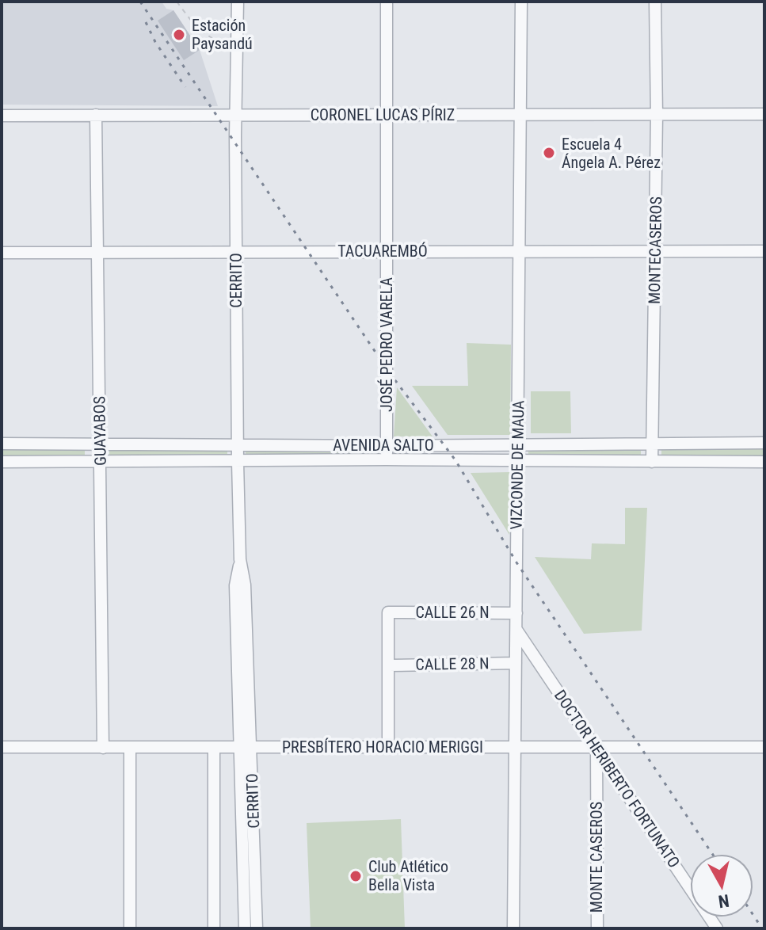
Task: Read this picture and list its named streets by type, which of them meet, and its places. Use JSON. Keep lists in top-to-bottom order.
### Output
{
  "streets": {
    "street": [
      "CORONEL LUCAS PÍRIZ",
      "MONTECASEROS",
      "TACUAREMBÓ",
      "CERRITO",
      "JOSÉ PEDRO VARELA",
      "GUAYABOS",
      "AVENIDA SALTO",
      "VIZCONDE DE MAUA",
      "CALLE 26 N",
      "CALLE 28 N",
      "PRESBÍTERO HORACIO MERIGGI",
      "DOCTOR HERIBERTO FORTUNATO",
      "MONTE CASEROS"
    ]
  },
  "crossings": [
    ["CORONEL LUCAS PÍRIZ", "MONTECASEROS"],
    ["CORONEL LUCAS PÍRIZ", "CERRITO"],
    ["CORONEL LUCAS PÍRIZ", "JOSÉ PEDRO VARELA"],
    ["CORONEL LUCAS PÍRIZ", "GUAYABOS"],
    ["CORONEL LUCAS PÍRIZ", "VIZCONDE DE MAUA"],
    ["MONTECASEROS", "TACUAREMBÓ"],
    ["MONTECASEROS", "AVENIDA SALTO"],
    ["TACUAREMBÓ", "CERRITO"],
    ["TACUAREMBÓ", "JOSÉ PEDRO VARELA"],
    ["TACUAREMBÓ", "GUAYABOS"],
    ["TACUAREMBÓ", "VIZCONDE DE MAUA"],
    ["CERRITO", "AVENIDA SALTO"],
    ["CERRITO", "PRESBÍTERO HORACIO MERIGGI"],
    ["JOSÉ PEDRO VARELA", "AVENIDA SALTO"],
    ["GUAYABOS", "AVENIDA SALTO"],
    ["GUAYABOS", "PRESBÍTERO HORACIO MERIGGI"],
    ["AVENIDA SALTO", "VIZCONDE DE MAUA"],
    ["VIZCONDE DE MAUA", "CALLE 26 N"],
    ["VIZCONDE DE MAUA", "CALLE 28 N"],
    ["VIZCONDE DE MAUA", "PRESBÍTERO HORACIO MERIGGI"],
    ["VIZCONDE DE MAUA", "DOCTOR HERIBERTO FORTUNATO"],
    ["CALLE 26 N", "CALLE 28 N"],
    ["PRESBÍTERO HORACIO MERIGGI", "DOCTOR HERIBERTO FORTUNATO"],
    ["PRESBÍTERO HORACIO MERIGGI", "MONTE CASEROS"],
    ["DOCTOR HERIBERTO FORTUNATO", "MONTE CASEROS"]
  ],
  "places": ["Estación Paysandú", "Escuela 4 Ángela A. Pérez", "Club Atlético Bella Vista"],
  "north": "bottom"
}
